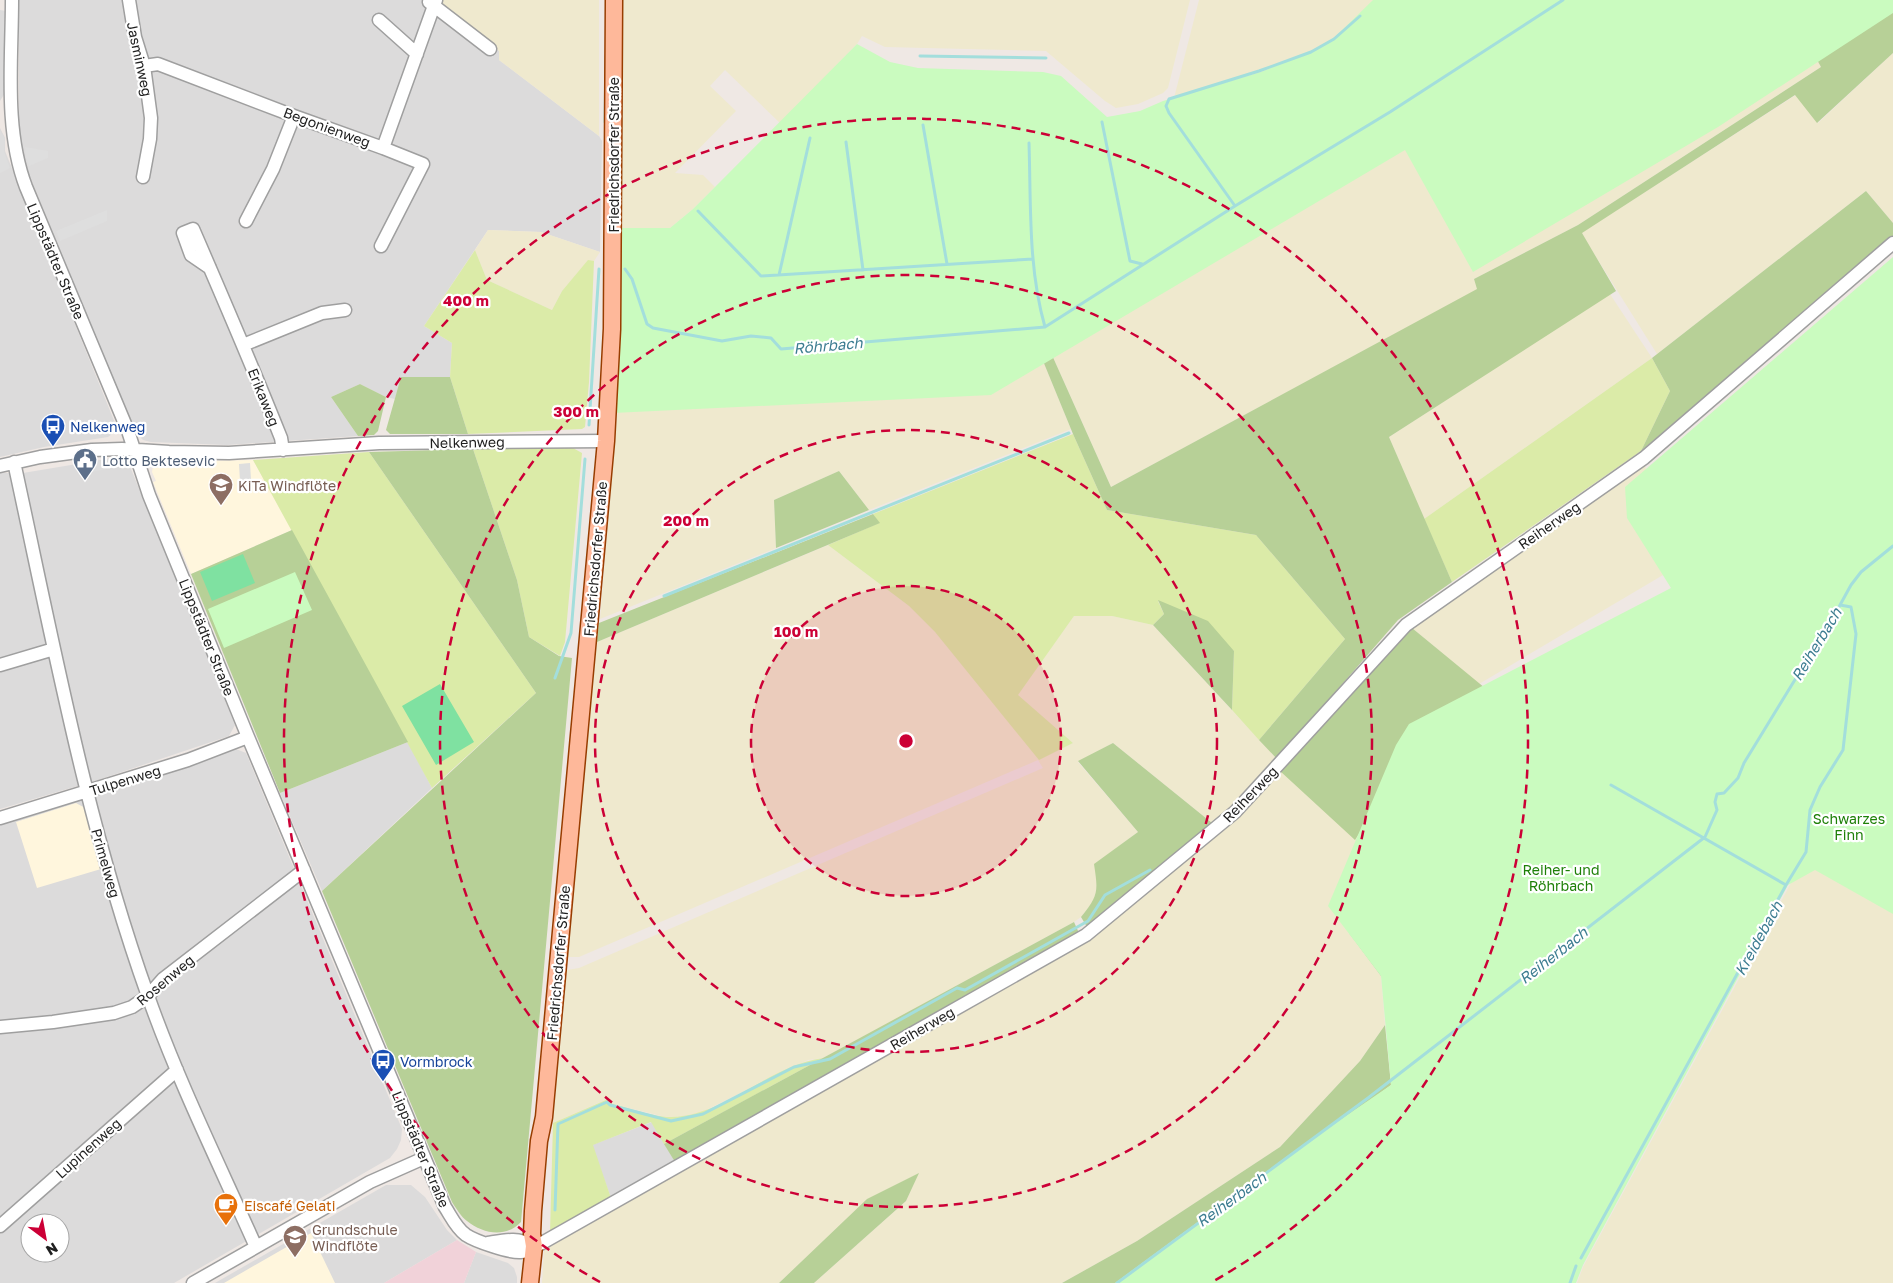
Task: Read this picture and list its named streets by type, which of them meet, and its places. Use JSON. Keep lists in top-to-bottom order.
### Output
{
  "streets": {
    "main road": ["Friedrichsdorfer Straße"],
    "street": [
      "Jasminweg",
      "Begonienweg",
      "Lippstädter Straße",
      "Erikaweg",
      "Nelkenweg",
      "Reiherweg",
      "Tulpenweg",
      "Primelweg",
      "Rosenweg",
      "Lupinenweg"
    ]
  },
  "crossings": [
    ["Jasminweg", "Begonienweg"],
    ["Friedrichsdorfer Straße", "Lippstädter Straße"],
    ["Friedrichsdorfer Straße", "Nelkenweg"],
    ["Friedrichsdorfer Straße", "Reiherweg"],
    ["Lippstädter Straße", "Nelkenweg"],
    ["Lippstädter Straße", "Reiherweg"],
    ["Lippstädter Straße", "Tulpenweg"],
    ["Lippstädter Straße", "Rosenweg"],
    ["Erikaweg", "Nelkenweg"],
    ["Nelkenweg", "Primelweg"],
    ["Tulpenweg", "Primelweg"],
    ["Primelweg", "Rosenweg"],
    ["Primelweg", "Lupinenweg"]
  ],
  "water": ["Röhrbach", "Reiherbach", "Kreidebach"],
  "parks": ["Schwarzes Finn", "Reiher- und Röhrbach"],
  "places": {
    "bus stop": ["Nelkenweg", "Vormbrock"],
    "public building": ["Lotto Bektesevic"],
    "school or university": ["KiTa Windflöte", "Grundschule Windflöte"],
    "cafe": ["Eiscafé Gelati"]
  },
  "north": "bottom right",
  "rings": [
    "400 m",
    "300 m",
    "200 m",
    "100 m"
  ]
}
